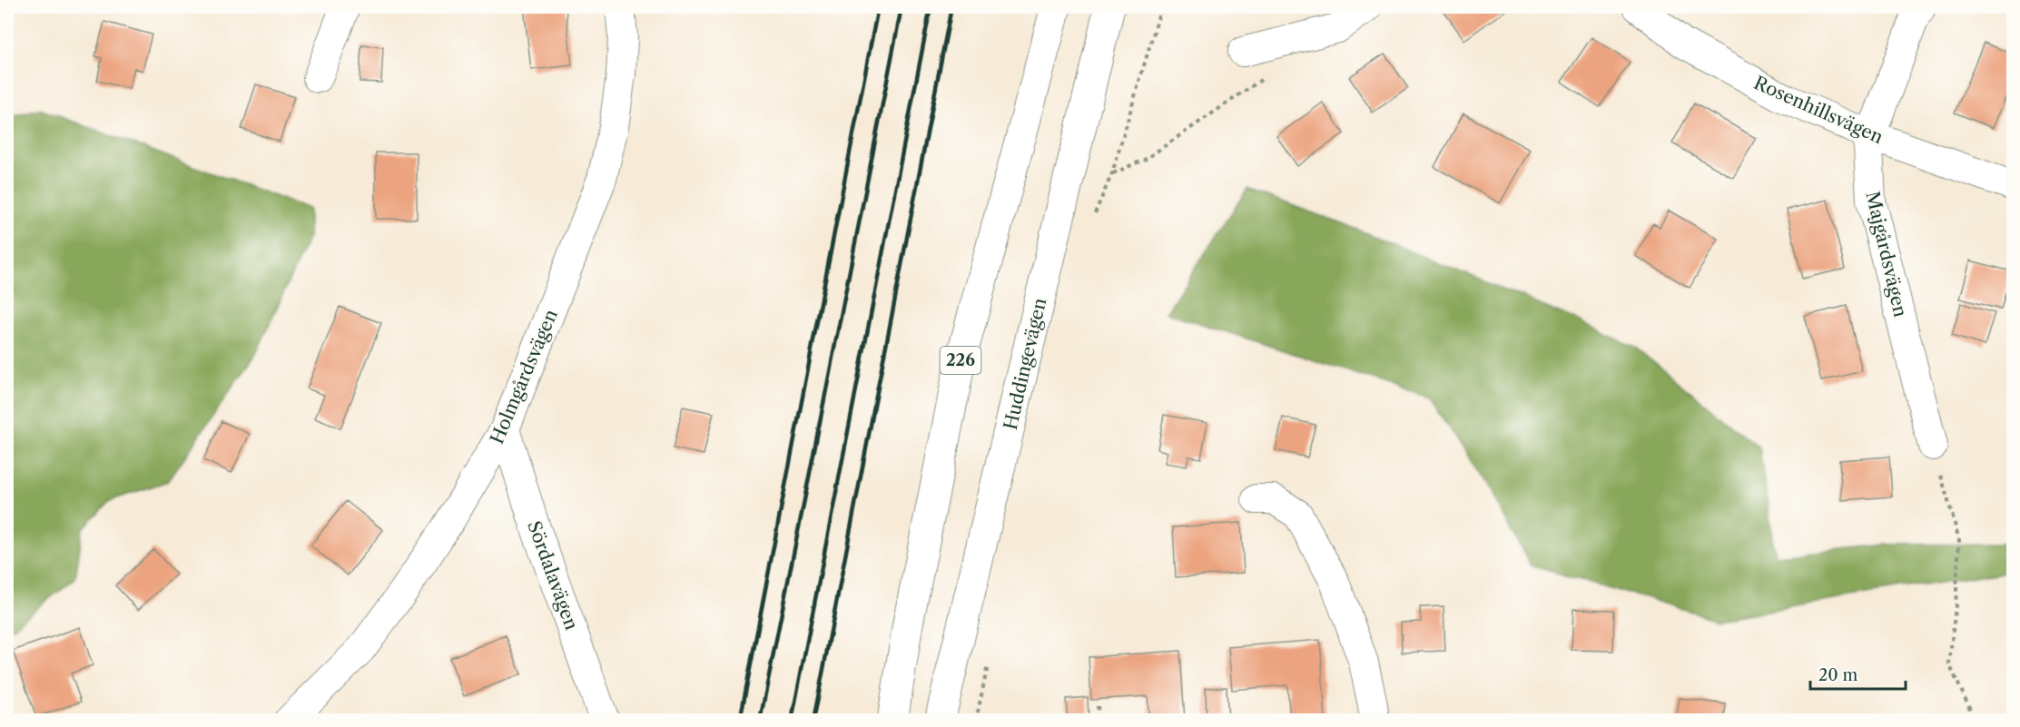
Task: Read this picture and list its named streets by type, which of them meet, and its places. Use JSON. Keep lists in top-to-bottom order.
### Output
{
  "streets": {
    "main road": ["226", "Huddingevägen"],
    "street": [
      "Rosenhillsvägen",
      "Majgårdsvägen",
      "Holmgårdsvägen",
      "Sördalavägen"
    ]
  },
  "crossings": [
    ["Rosenhillsvägen", "Majgårdsvägen"],
    ["Holmgårdsvägen", "Sördalavägen"]
  ],
  "scale_bar": "20 m"
}
